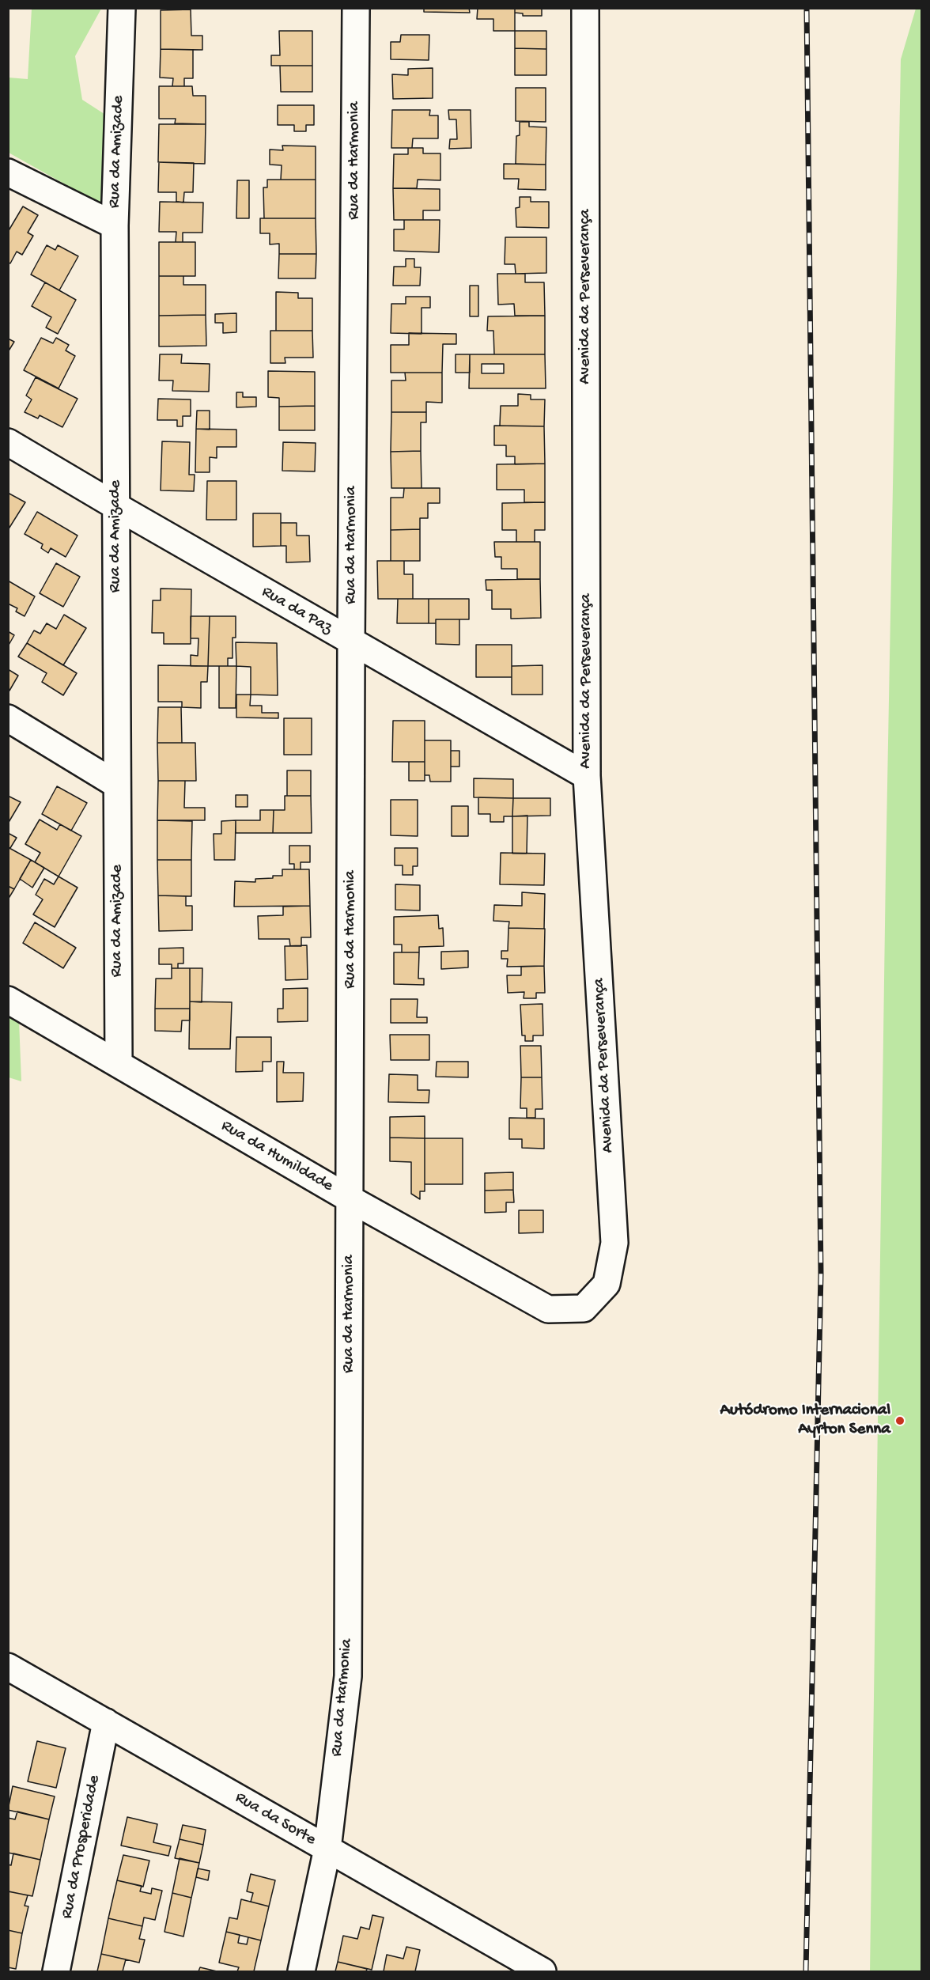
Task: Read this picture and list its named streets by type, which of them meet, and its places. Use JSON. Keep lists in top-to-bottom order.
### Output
{
  "streets": {
    "street": [
      "Rua da Amizade",
      "Rua da Harmonia",
      "Avenida da Perseverança",
      "Rua da Paz",
      "Rua da Humildade",
      "Rua da Sorte",
      "Rua da Prosperidade"
    ]
  },
  "crossings": [
    ["Rua da Amizade", "Rua da Paz"],
    ["Rua da Amizade", "Rua da Humildade"],
    ["Rua da Harmonia", "Rua da Paz"],
    ["Rua da Harmonia", "Rua da Humildade"],
    ["Rua da Harmonia", "Rua da Sorte"],
    ["Avenida da Perseverança", "Rua da Paz"],
    ["Avenida da Perseverança", "Rua da Humildade"],
    ["Rua da Sorte", "Rua da Prosperidade"]
  ],
  "places": ["Autódromo Internacional Ayrton Senna"]
}
